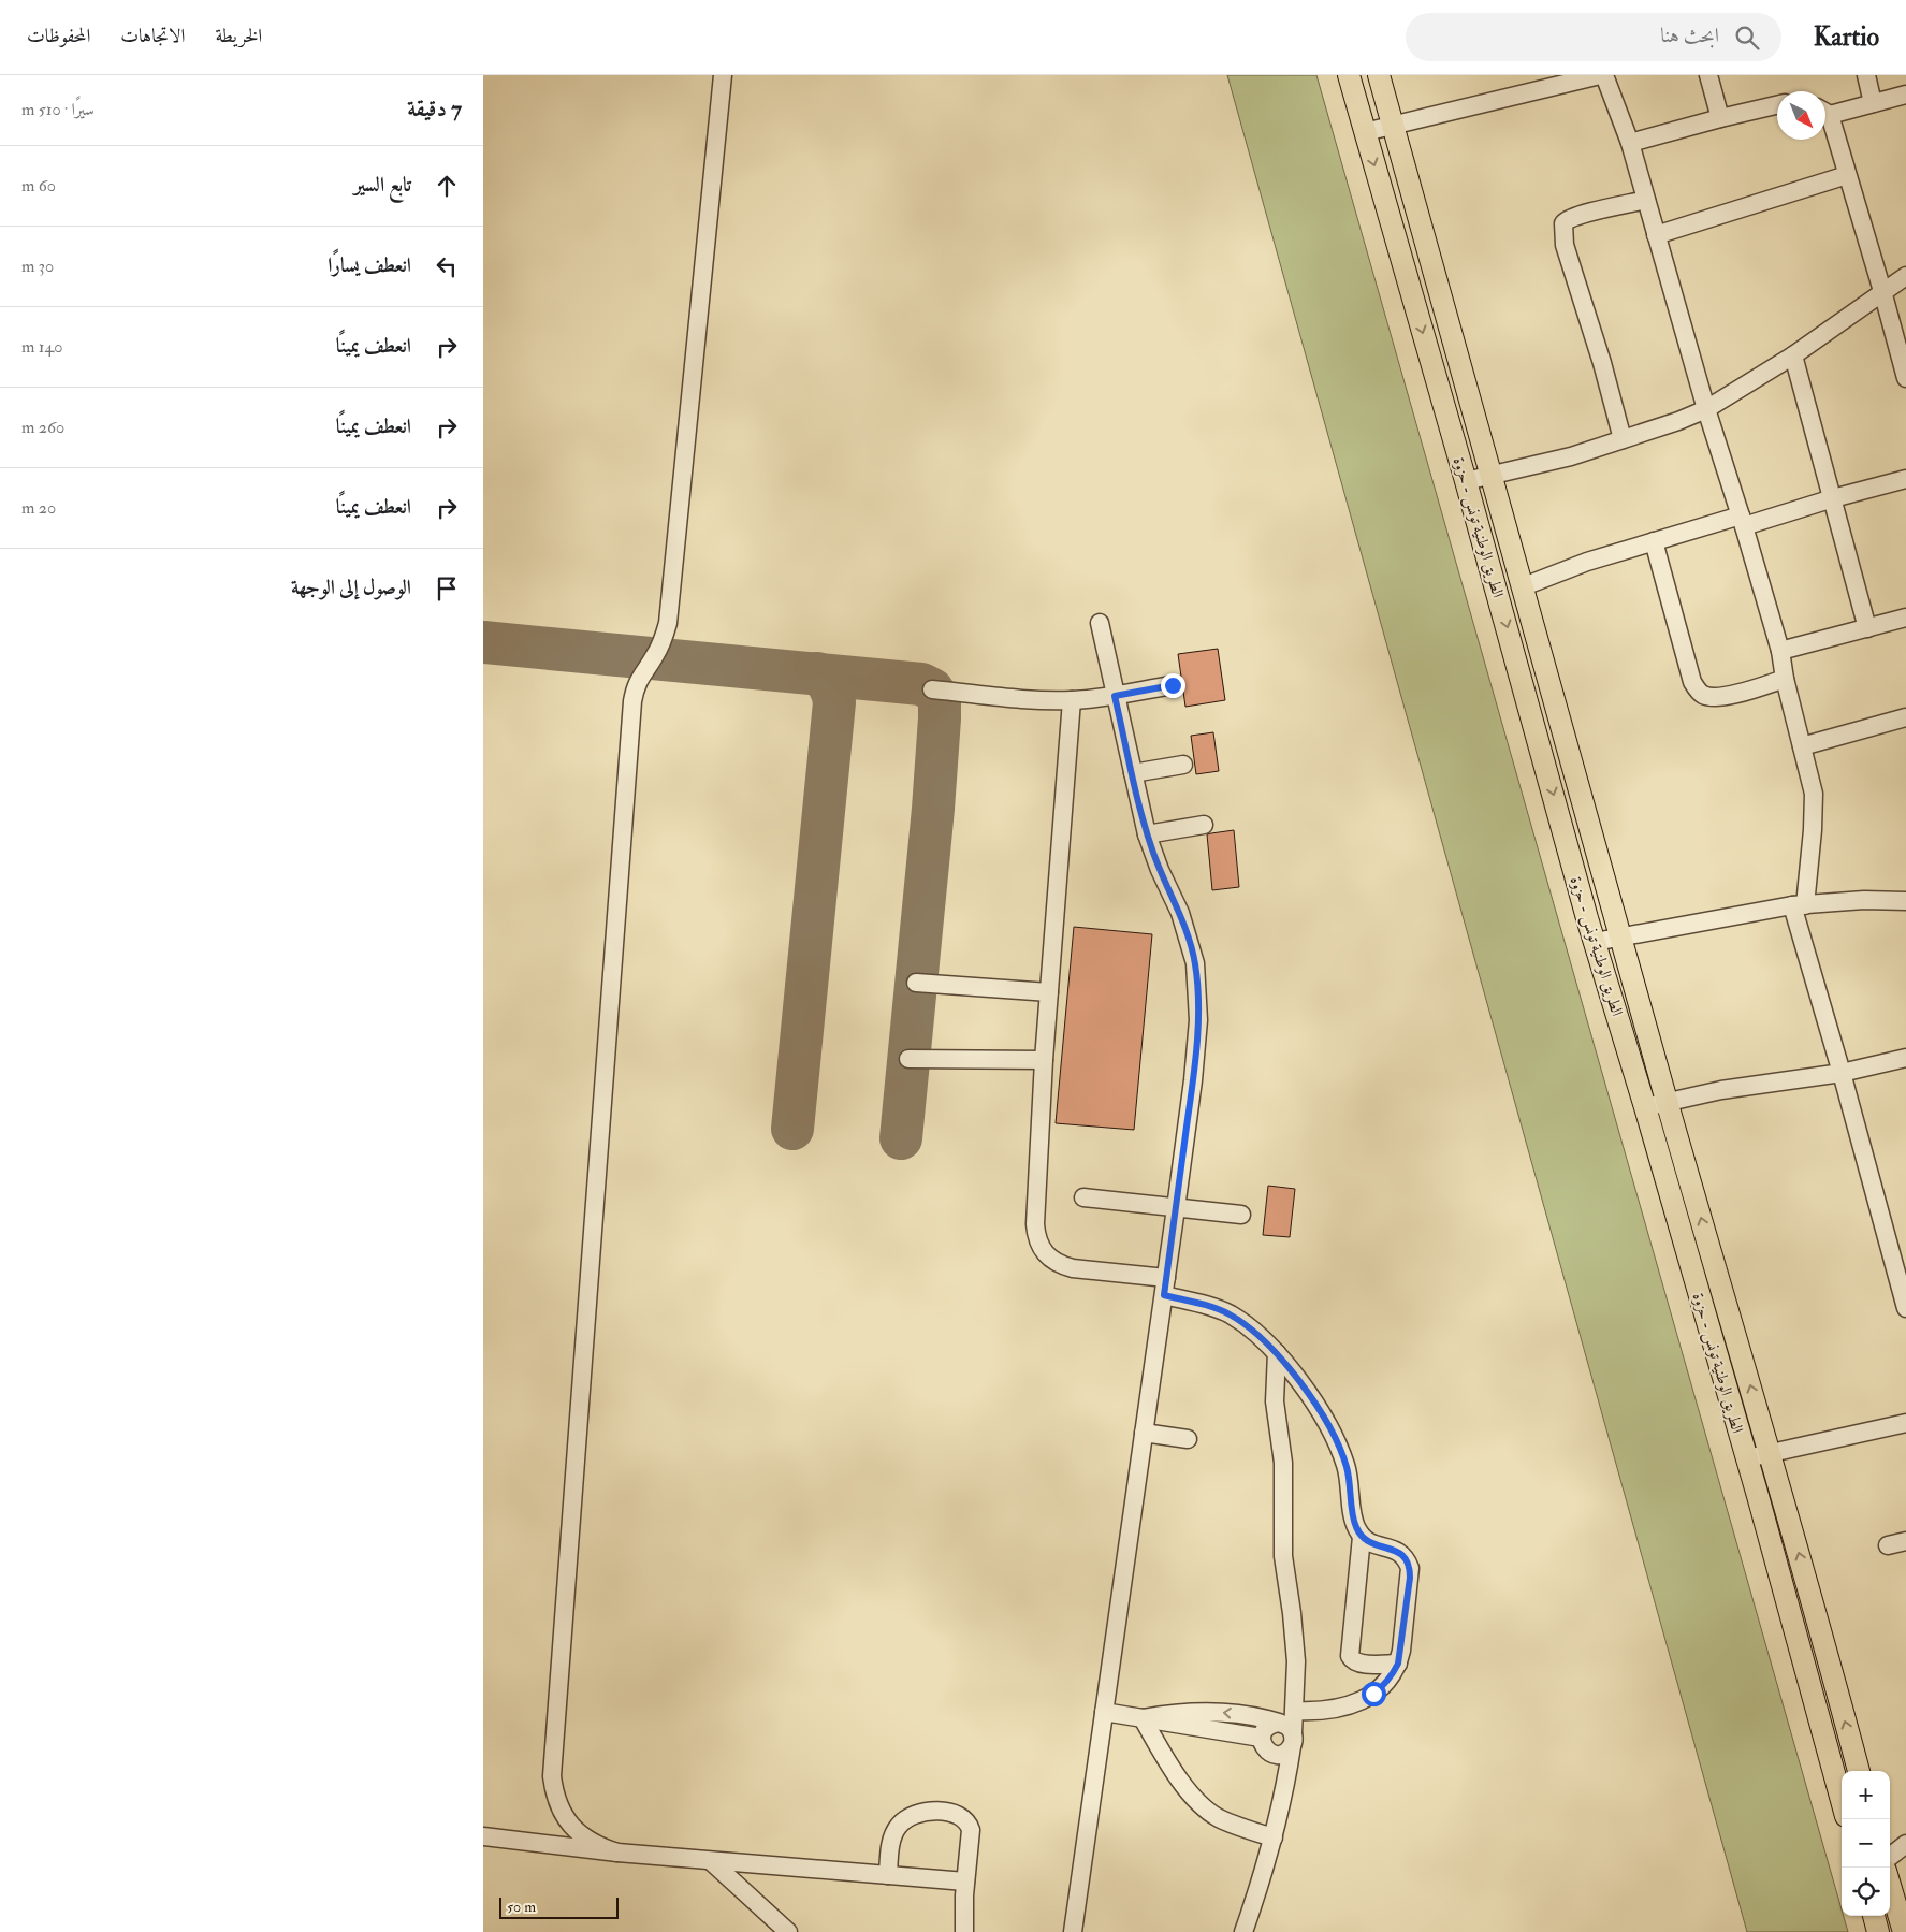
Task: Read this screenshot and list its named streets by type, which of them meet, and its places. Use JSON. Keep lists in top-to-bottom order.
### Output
{
  "streets": {
    "main road": ["الطريق الوطنية تونس - حزوة"]
  },
  "scale_bar": "50 m",
  "north": "bottom right",
  "page": {
    "header": "Kartio",
    "search": "ابحث هنا",
    "nav": ["الخريطة", "الاتجاهات", "المحفوظات"],
    "heading": ["7 دقيقة", "سيرًا · 510 m"],
    "list": [
      ["تابع السير", "60 m"],
      ["انعطف يسارًا", "30 m"],
      ["انعطف يمينًا", "140 m"],
      ["انعطف يمينًا", "260 m"],
      ["انعطف يمينًا", "20 m"],
      "الوصول إلى الوجهة"
    ],
    "map_buttons": ["+", "−"],
    "scale": "50 m"
  }
}
